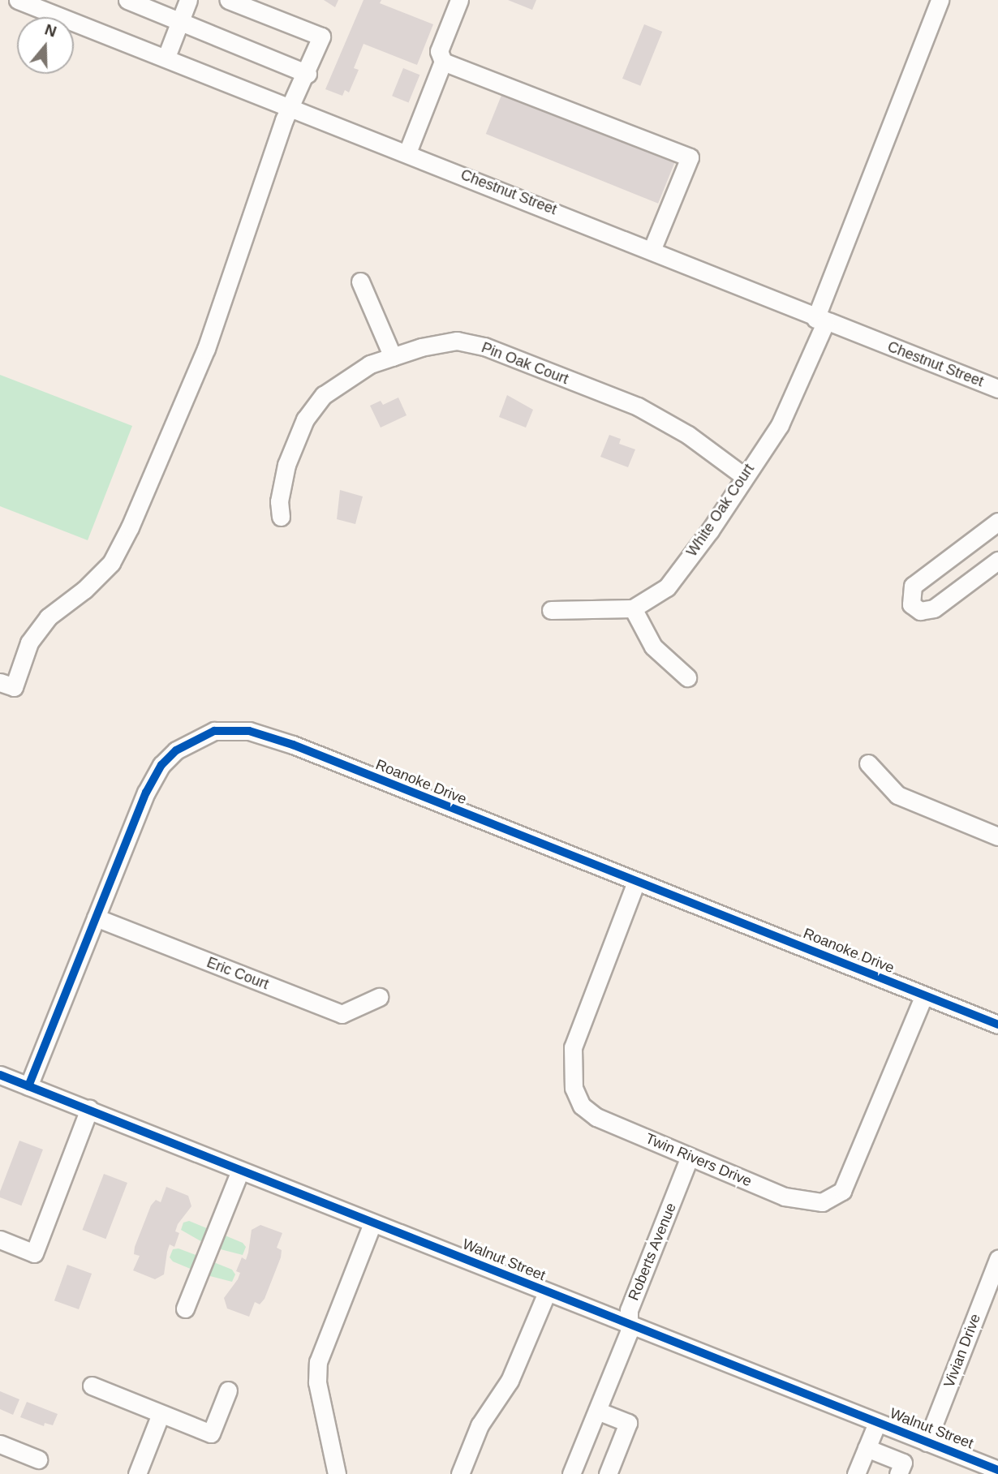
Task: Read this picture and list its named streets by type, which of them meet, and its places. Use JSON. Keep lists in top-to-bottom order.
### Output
{
  "streets": {
    "street": [
      "Chestnut Street",
      "Pin Oak Court",
      "White Oak Court",
      "Roanoke Drive",
      "Eric Court",
      "Twin Rivers Drive",
      "Roberts Avenue",
      "Walnut Street",
      "Vivian Drive"
    ]
  },
  "crossings": [
    ["Chestnut Street", "White Oak Court"],
    ["Pin Oak Court", "White Oak Court"],
    ["Roanoke Drive", "Eric Court"],
    ["Roanoke Drive", "Twin Rivers Drive"],
    ["Roanoke Drive", "Walnut Street"],
    ["Twin Rivers Drive", "Roberts Avenue"],
    ["Roberts Avenue", "Walnut Street"],
    ["Walnut Street", "Vivian Drive"]
  ],
  "north": "top"
}
